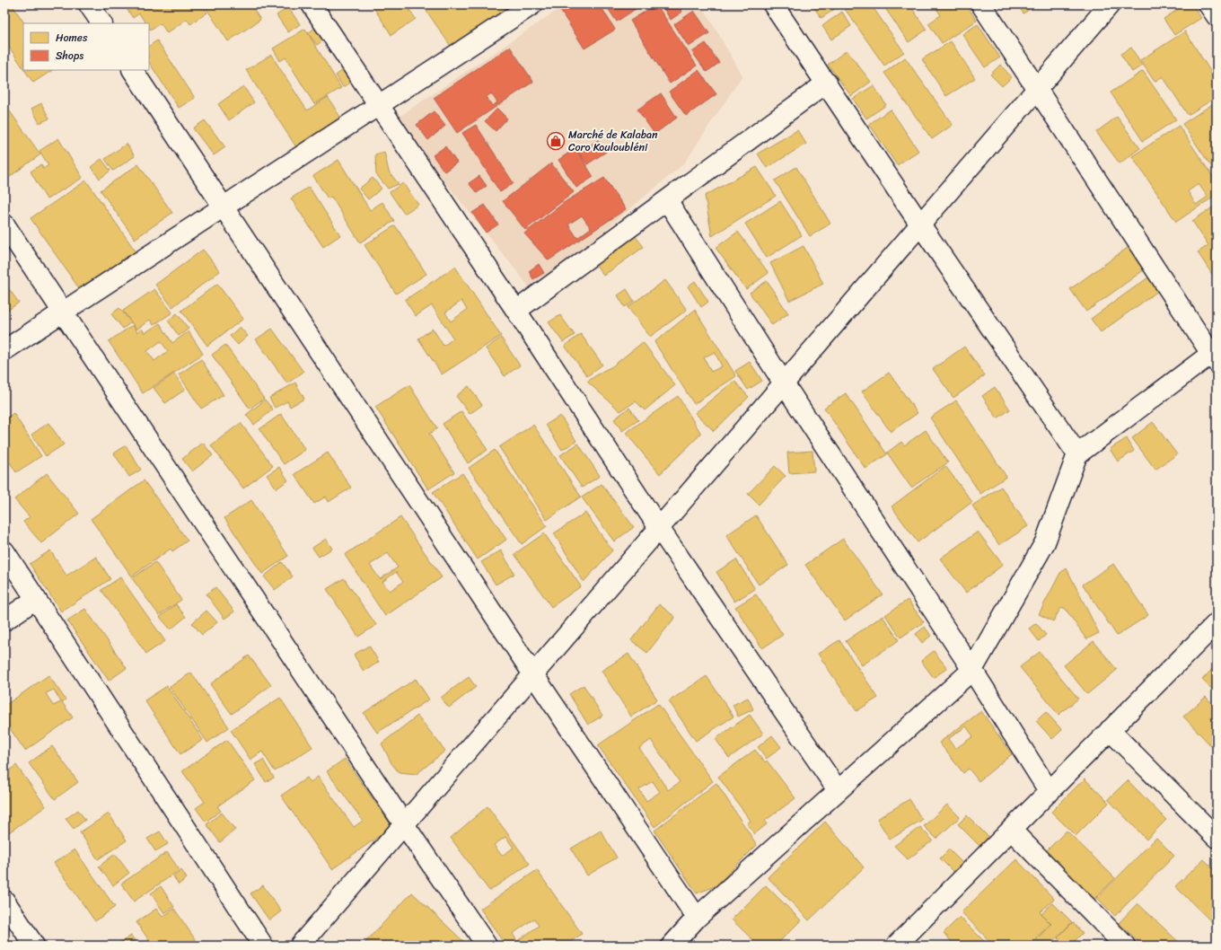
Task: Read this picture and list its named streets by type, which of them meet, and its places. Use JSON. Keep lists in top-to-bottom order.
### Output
{
  "places": {
    "shop": ["Marché de Kalaban Coro Kouloubléni"]
  },
  "legend": ["Homes", "Shops"]
}
